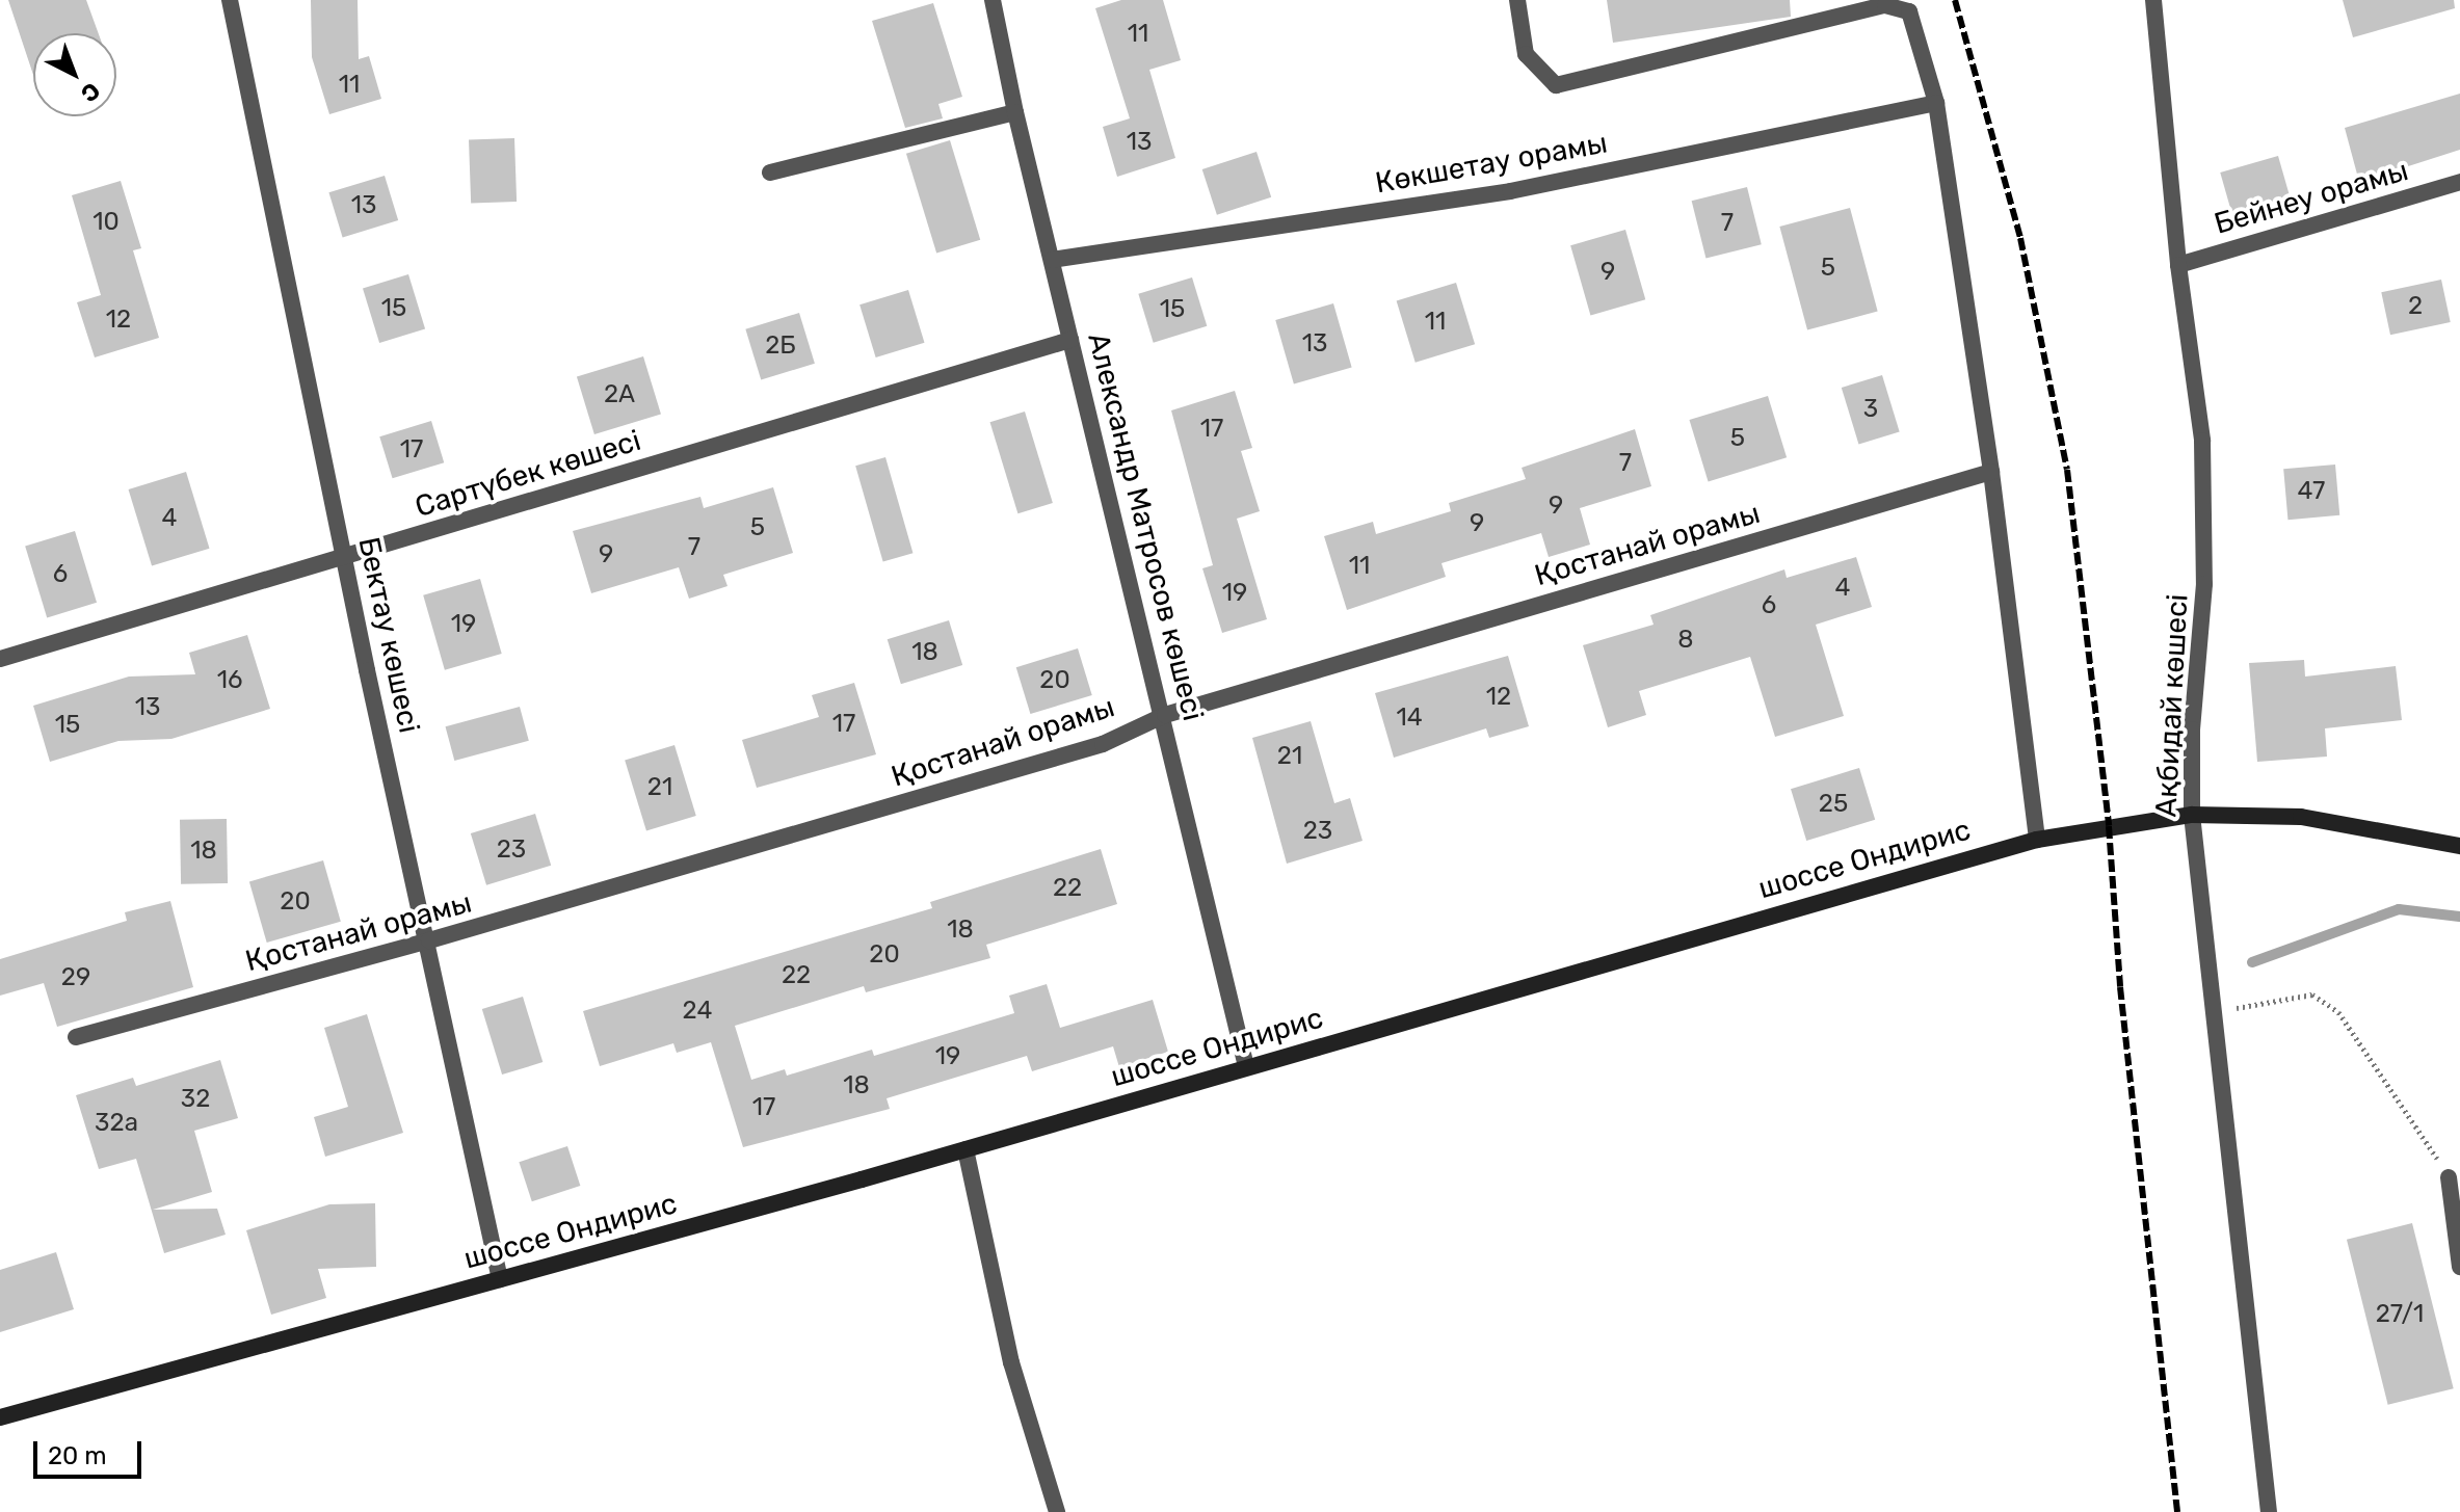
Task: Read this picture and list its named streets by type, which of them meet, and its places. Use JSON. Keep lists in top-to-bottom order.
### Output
{
  "streets": {
    "main road": ["шоссе Ондирис"],
    "street": [
      "Көкшетау орамы",
      "Бейнеу орамы",
      "Сартүбек көшесі",
      "Александр Матросов көшесі",
      "Қостанай орамы",
      "Бектау көшесі",
      "Ақбидай көшесі"
    ]
  },
  "crossings": [
    ["Көкшетау орамы", "Александр Матросов көшесі"],
    ["Бейнеу орамы", "Ақбидай көшесі"],
    ["Сартүбек көшесі", "Александр Матросов көшесі"],
    ["Сартүбек көшесі", "Бектау көшесі"],
    ["Александр Матросов көшесі", "Қостанай орамы"],
    ["Александр Матросов көшесі", "шоссе Ондирис"],
    ["Қостанай орамы", "Бектау көшесі"],
    ["Бектау көшесі", "шоссе Ондирис"],
    ["Ақбидай көшесі", "шоссе Ондирис"]
  ],
  "house_numbers": [
    "11",
    "11",
    "13",
    "13",
    "10",
    "7",
    "5",
    "9",
    "2",
    "15",
    "15",
    "12",
    "11",
    "13",
    "2Б",
    "2А",
    "3",
    "17",
    "5",
    "17",
    "7",
    "47",
    "9",
    "4",
    "9",
    "5",
    "7",
    "9",
    "11",
    "6",
    "4",
    "19",
    "6",
    "19",
    "8",
    "18",
    "16",
    "20",
    "12",
    "13",
    "14",
    "17",
    "15",
    "21",
    "21",
    "25",
    "23",
    "23",
    "18",
    "22",
    "20",
    "18",
    "20",
    "22",
    "29",
    "24",
    "19",
    "18",
    "32",
    "17",
    "32а",
    "27/1"
  ],
  "scale_bar": "20 m",
  "north": "bottom right"
}
